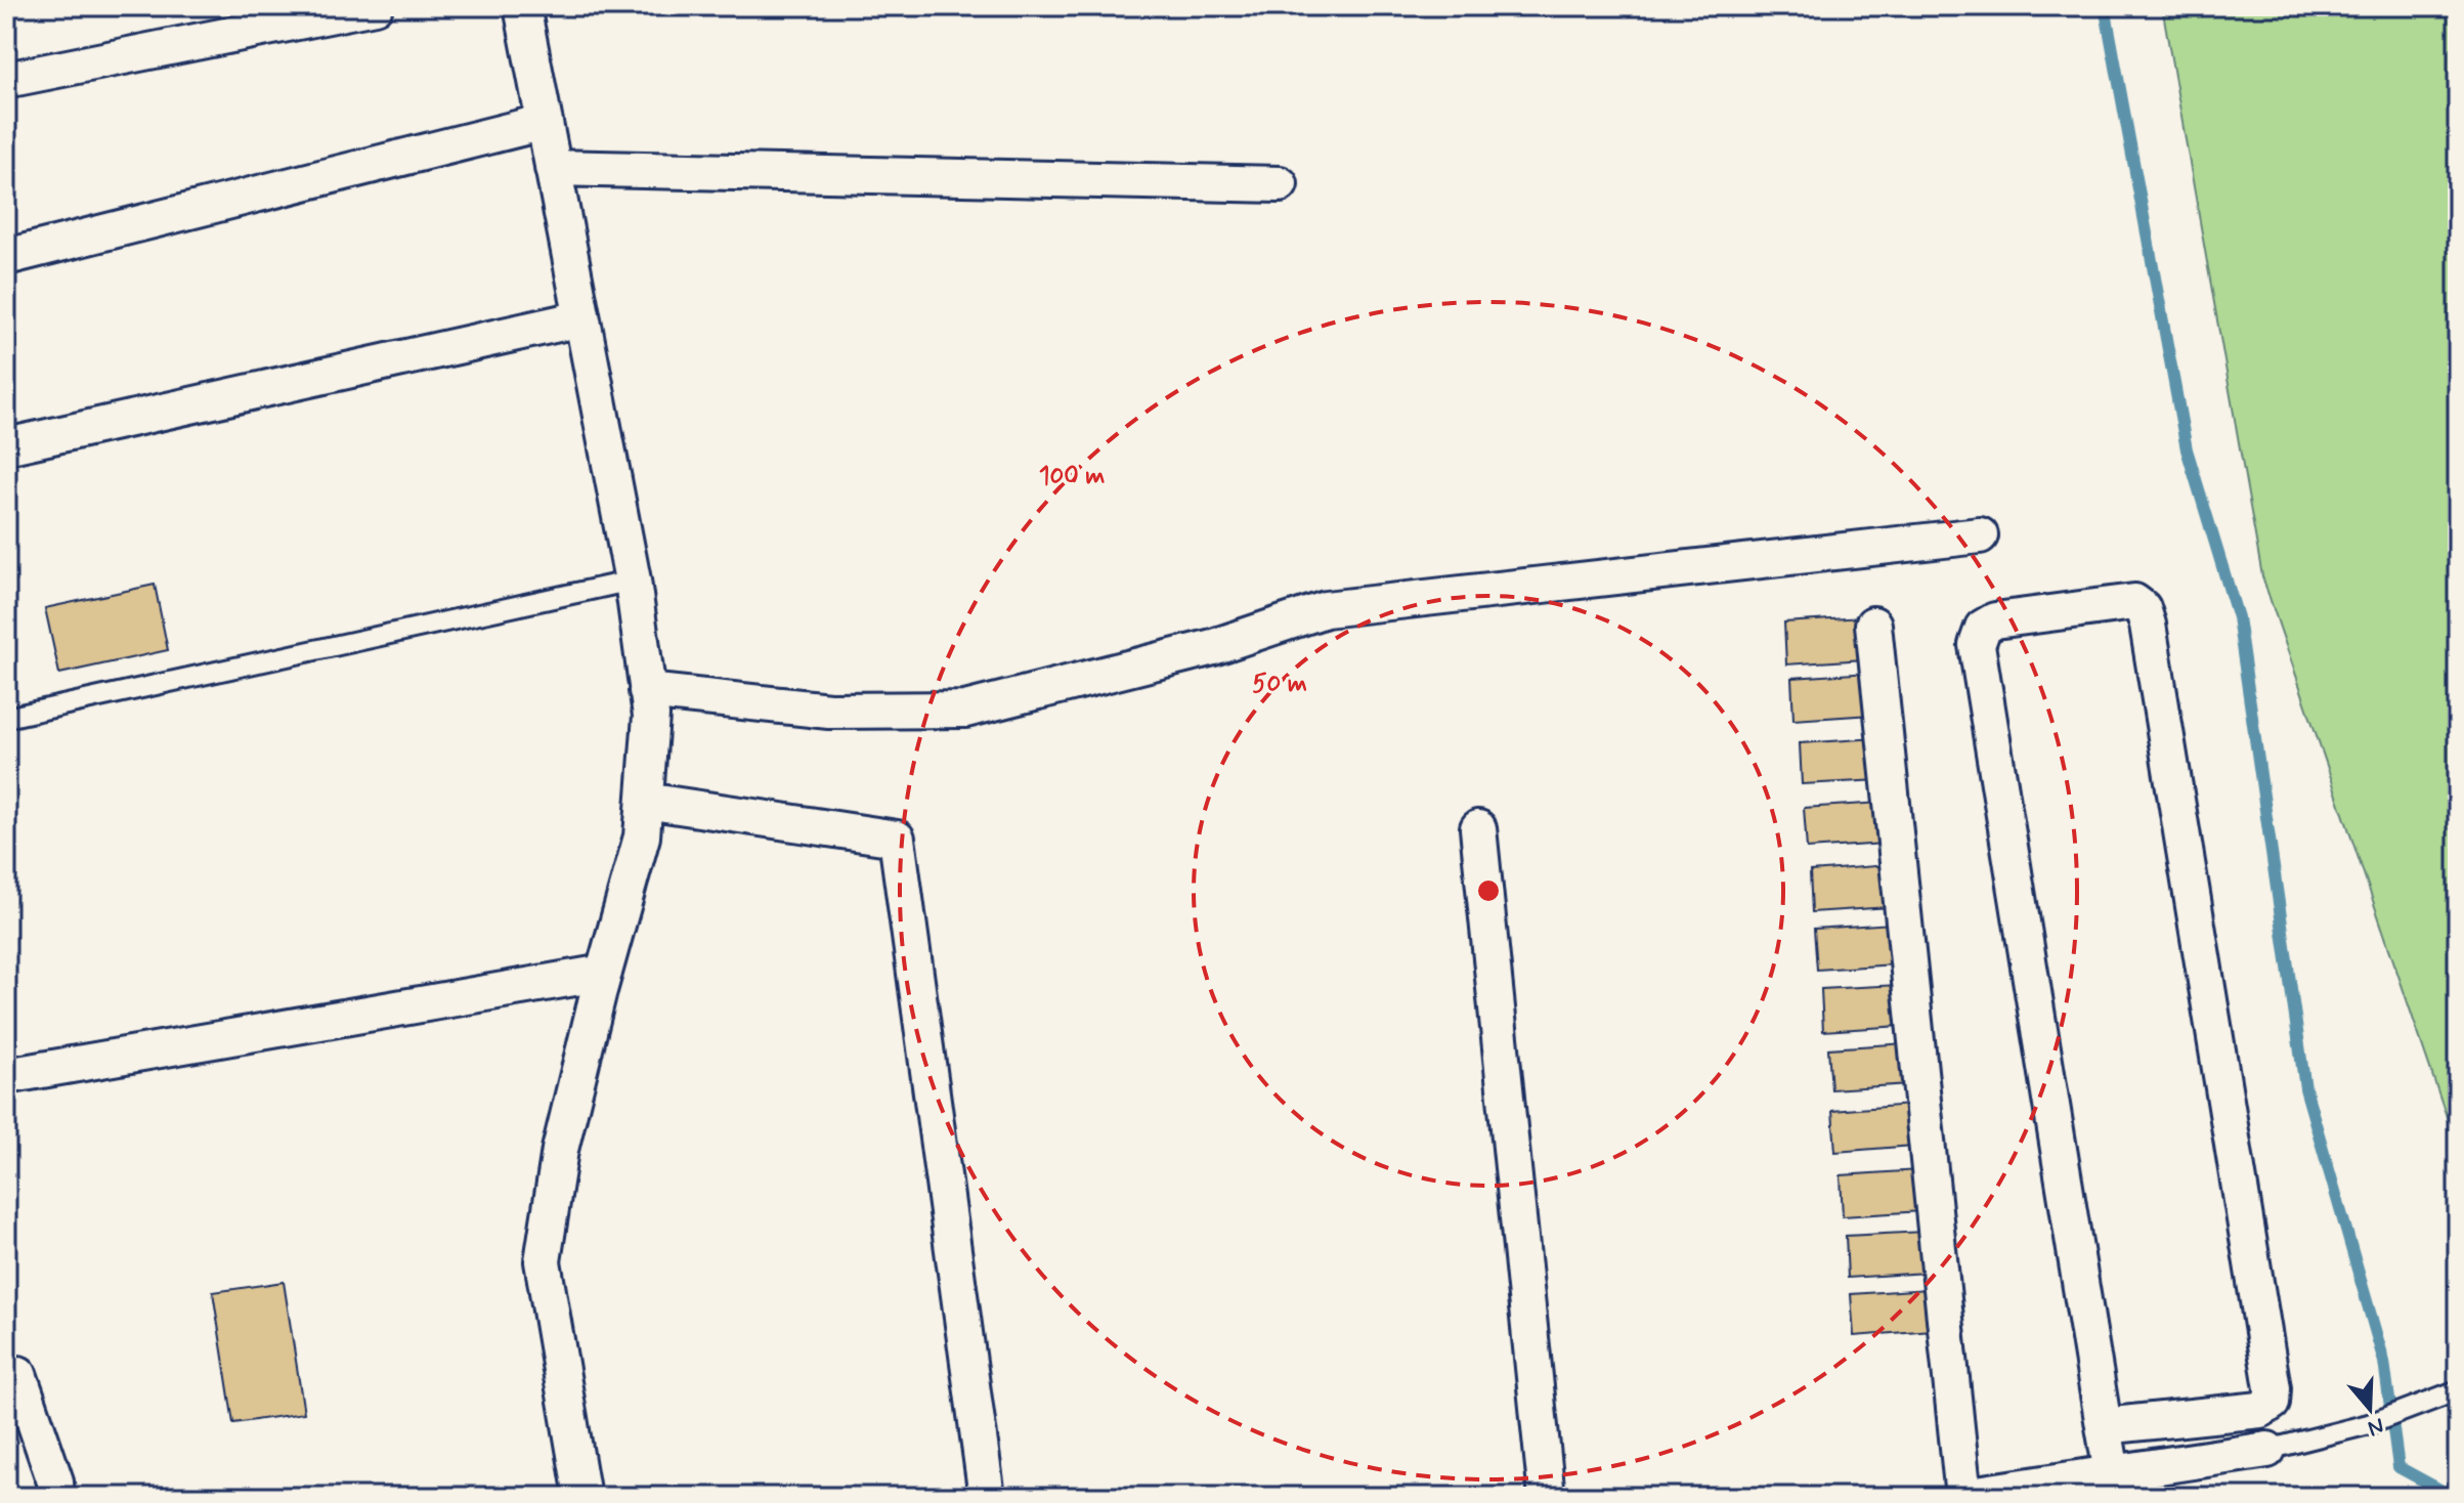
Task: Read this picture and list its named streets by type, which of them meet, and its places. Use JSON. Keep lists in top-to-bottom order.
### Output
{
  "north": "bottom",
  "rings": ["100 m", "50 m"]
}
